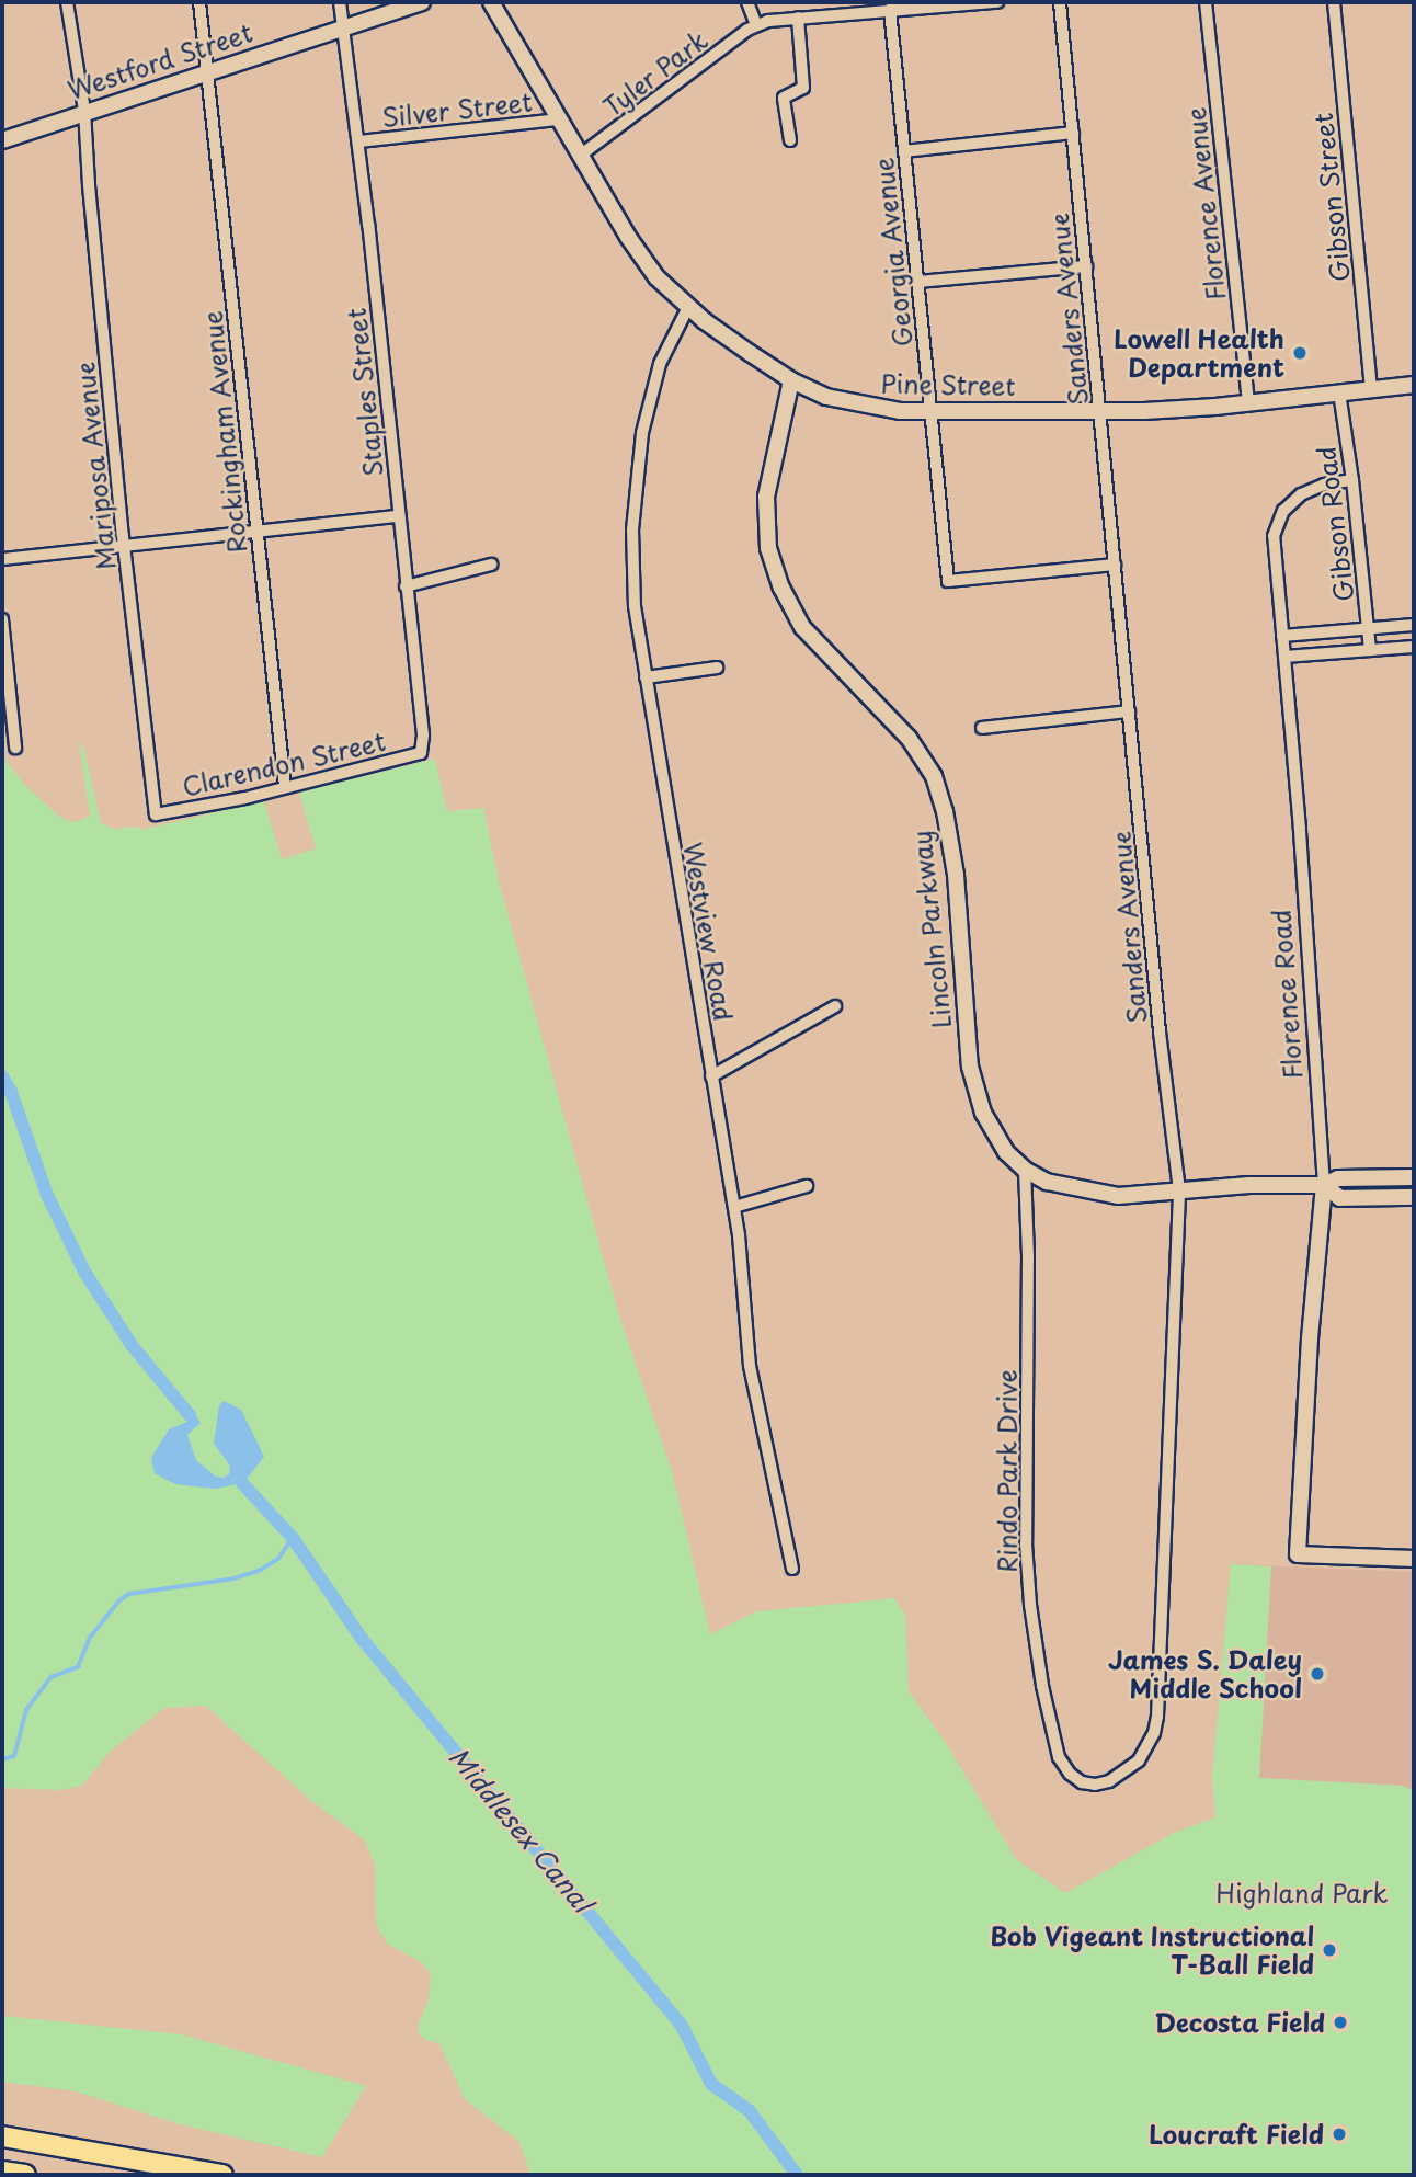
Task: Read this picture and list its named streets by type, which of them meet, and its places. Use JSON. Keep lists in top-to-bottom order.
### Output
{
  "streets": {
    "street": [
      "Westford Street",
      "Tyler Park",
      "Silver Street",
      "Gibson Street",
      "Florence Avenue",
      "Georgia Avenue",
      "Sanders Avenue",
      "Pine Street",
      "Staples Street",
      "Rockingham Avenue",
      "Mariposa Avenue",
      "Gibson Road",
      "Clarendon Street",
      "Lincoln Parkway",
      "Westview Road",
      "Florence Road",
      "Rindo Park Drive"
    ]
  },
  "crossings": [
    ["Westford Street", "Staples Street"],
    ["Westford Street", "Rockingham Avenue"],
    ["Westford Street", "Mariposa Avenue"],
    ["Tyler Park", "Georgia Avenue"],
    ["Tyler Park", "Pine Street"],
    ["Silver Street", "Pine Street"],
    ["Silver Street", "Staples Street"],
    ["Gibson Street", "Pine Street"],
    ["Florence Avenue", "Pine Street"],
    ["Georgia Avenue", "Sanders Avenue"],
    ["Georgia Avenue", "Pine Street"],
    ["Sanders Avenue", "Pine Street"],
    ["Sanders Avenue", "Lincoln Parkway"],
    ["Sanders Avenue", "Rindo Park Drive"],
    ["Pine Street", "Gibson Road"],
    ["Pine Street", "Lincoln Parkway"],
    ["Pine Street", "Westview Road"],
    ["Staples Street", "Clarendon Street"],
    ["Rockingham Avenue", "Clarendon Street"],
    ["Mariposa Avenue", "Clarendon Street"],
    ["Gibson Road", "Florence Road"],
    ["Lincoln Parkway", "Florence Road"],
    ["Lincoln Parkway", "Rindo Park Drive"]
  ],
  "water": ["Middlesex Canal"],
  "parks": ["Highland Park"],
  "places": [
    "Lowell Health Department",
    "James S. Daley Middle School",
    "Bob Vigeant Instructional T-Ball Field",
    "Decosta Field",
    "Loucraft Field"
  ]
}
